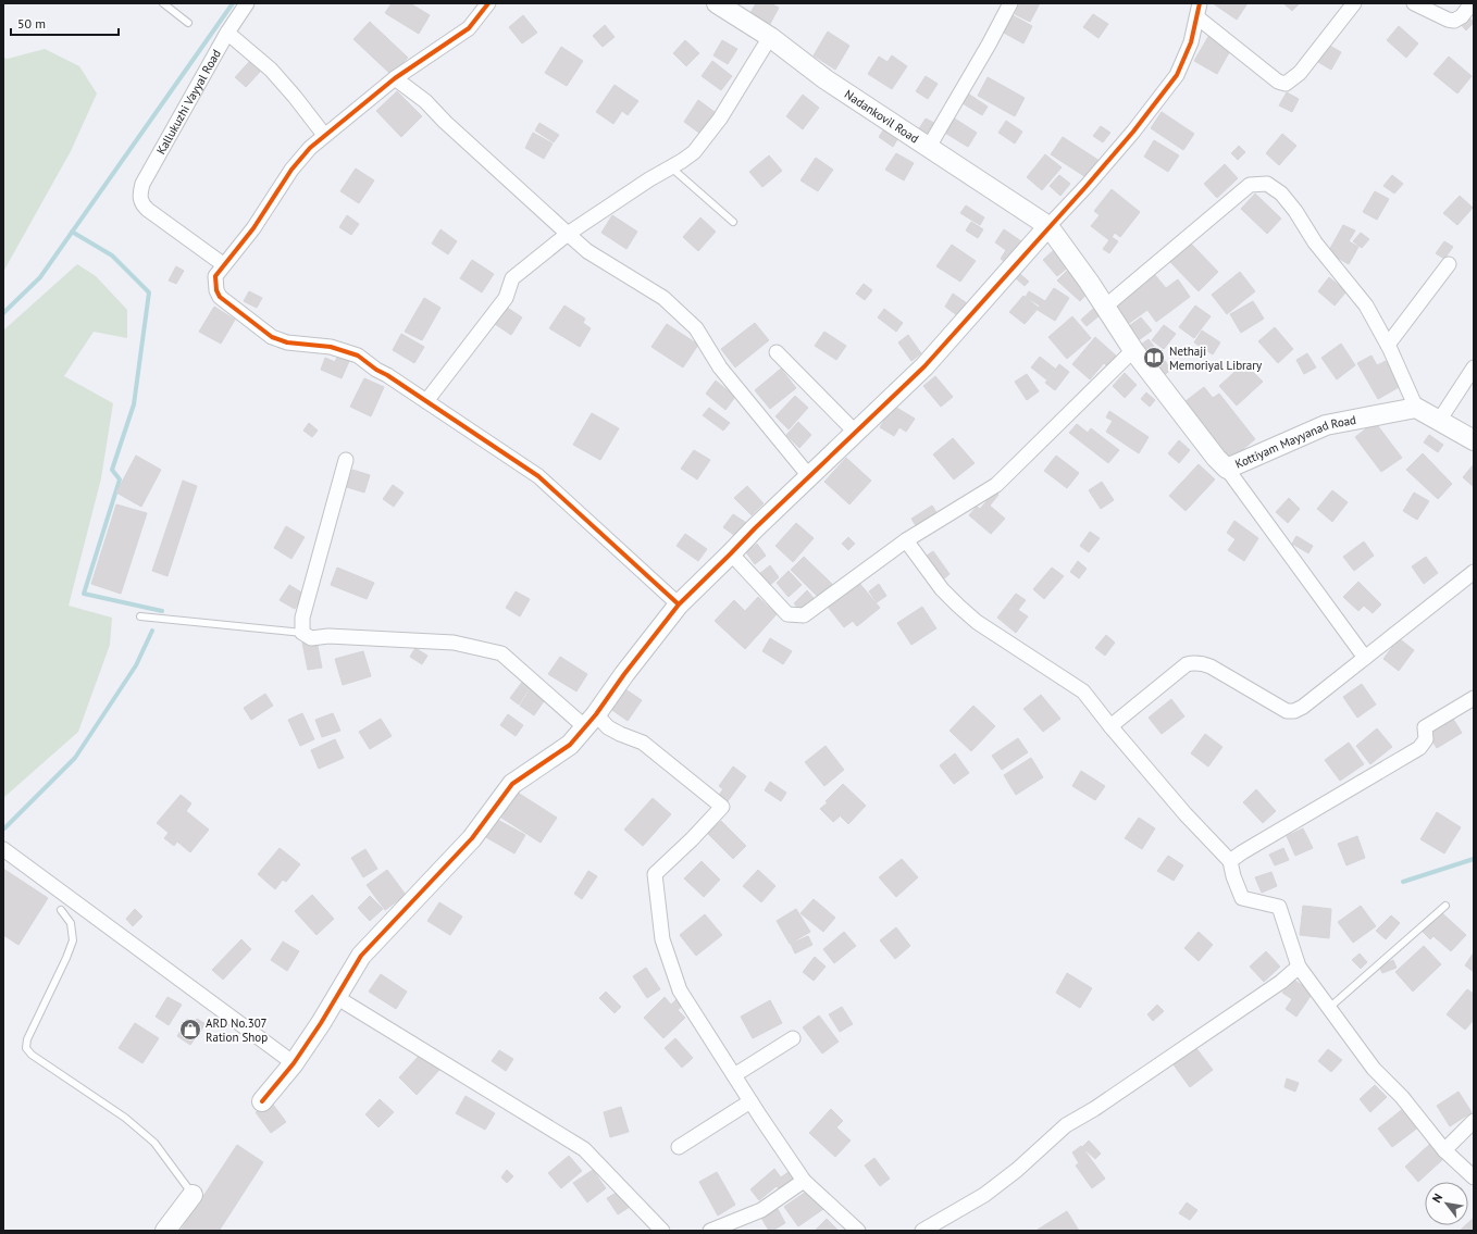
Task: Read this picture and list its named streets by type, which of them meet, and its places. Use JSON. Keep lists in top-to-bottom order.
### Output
{
  "streets": {
    "street": ["Kallukuzhi Vayyal Road", "Nadankovil Road", "Kottiyam Mayyanad Road"]
  },
  "crossings": [
    ["Nadankovil Road", "Kottiyam Mayyanad Road"]
  ],
  "places": {
    "library": ["Nethaji Memoriyal Library"],
    "shop": ["ARD No.307 Ration Shop"]
  },
  "scale_bar": "50 m",
  "north": "top left"
}
